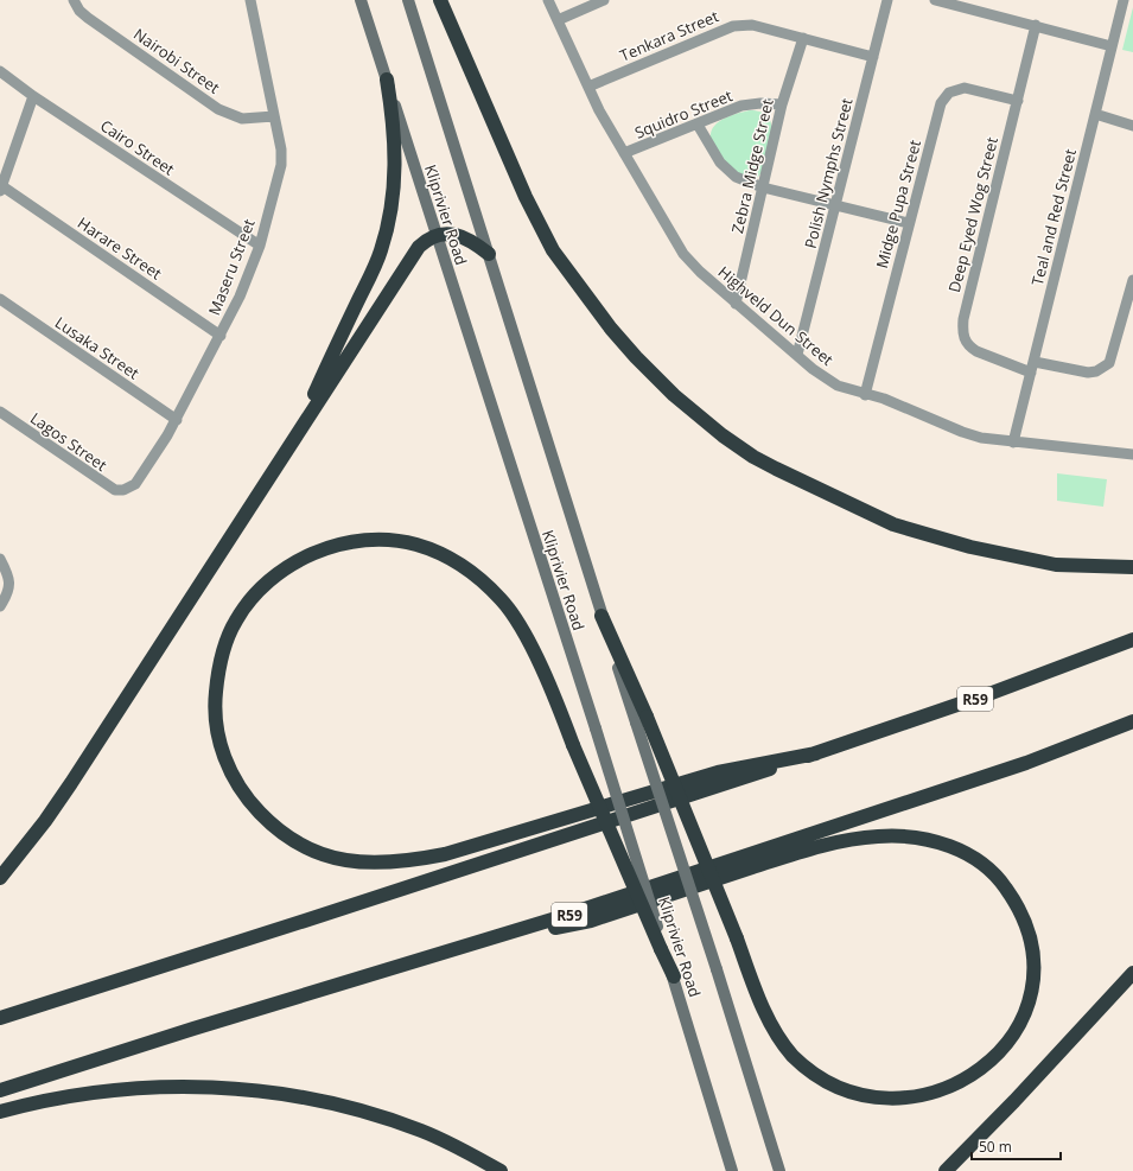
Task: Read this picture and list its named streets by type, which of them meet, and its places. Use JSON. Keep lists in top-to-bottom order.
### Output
{
  "streets": {
    "highway": ["R59"],
    "main road": ["Kliprivier Road"],
    "street": [
      "Tenkara Street",
      "Nairobi Street",
      "Squidro Street",
      "Cairo Street",
      "Zebra Midge Street",
      "Polish Nymphs Street",
      "Midge Pupa Street",
      "Deep Eyed Wog Street",
      "Teal and Red Street",
      "Harare Street",
      "Maseru Street",
      "Highveld Dun Street",
      "Lusaka Street",
      "Lagos Street"
    ]
  },
  "crossings": [
    ["Tenkara Street", "Zebra Midge Street"],
    ["Tenkara Street", "Polish Nymphs Street"],
    ["Tenkara Street", "Highveld Dun Street"],
    ["Nairobi Street", "Maseru Street"],
    ["Squidro Street", "Zebra Midge Street"],
    ["Squidro Street", "Highveld Dun Street"],
    ["Cairo Street", "Maseru Street"],
    ["Zebra Midge Street", "Highveld Dun Street"],
    ["Polish Nymphs Street", "Highveld Dun Street"],
    ["Midge Pupa Street", "Deep Eyed Wog Street"],
    ["Midge Pupa Street", "Highveld Dun Street"],
    ["Deep Eyed Wog Street", "Teal and Red Street"],
    ["Teal and Red Street", "Highveld Dun Street"],
    ["Harare Street", "Maseru Street"],
    ["Maseru Street", "Lusaka Street"],
    ["Maseru Street", "Lagos Street"]
  ],
  "scale_bar": "50 m"
}
